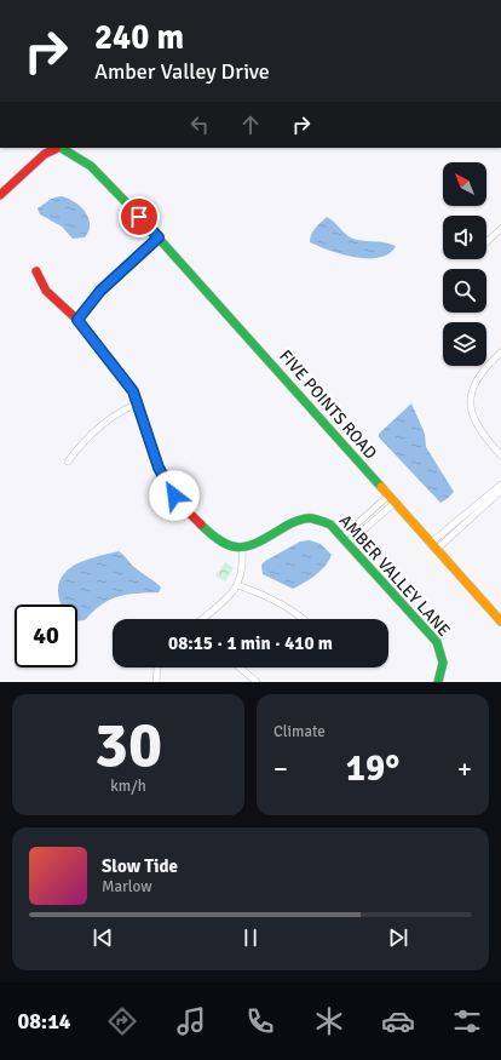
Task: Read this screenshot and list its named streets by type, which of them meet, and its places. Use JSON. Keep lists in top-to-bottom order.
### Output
{
  "streets": {
    "street": ["FIVE POINTS ROAD", "AMBER VALLEY LANE"]
  },
  "north": "top left",
  "page": {
    "turn": ["240 m", "Amber Valley Drive"],
    "limit": "40",
    "trip": "08:15 · 1 min · 410 m",
    "tile": [
      ["30", "km/h"],
      "Climate"
    ],
    "heat": ["−", "19°", "+"],
    "song": ["Slow Tide", "Marlow"],
    "tabs": "08:14"
  }
}
